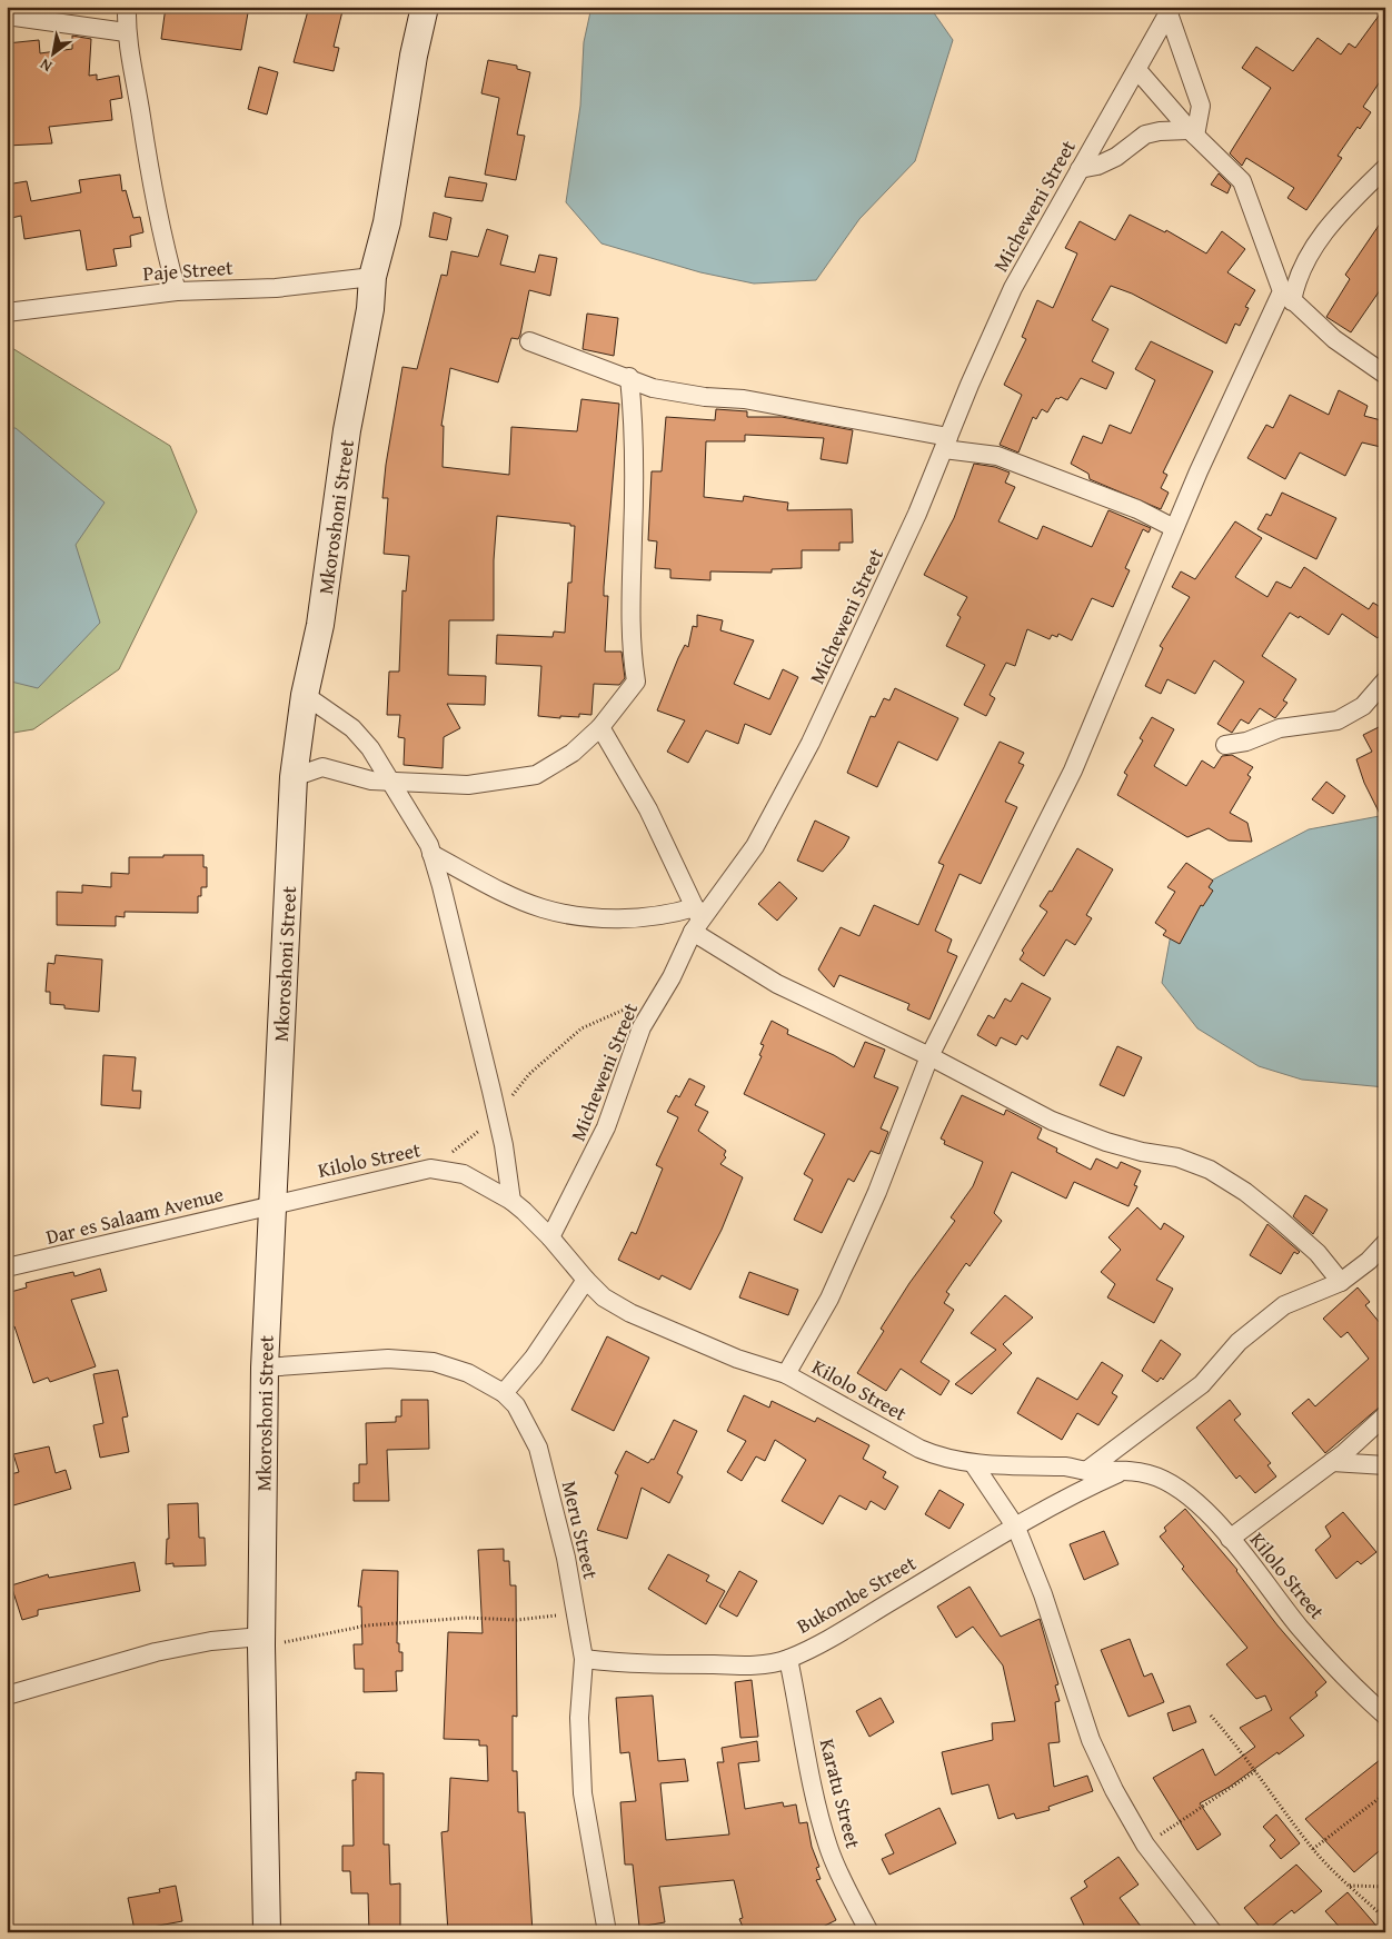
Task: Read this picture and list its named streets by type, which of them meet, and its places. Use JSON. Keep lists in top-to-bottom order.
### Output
{
  "streets": {
    "street": [
      "Micheweni Street",
      "Paje Street",
      "Mkoroshoni Street",
      "Kilolo Street",
      "Dar es Salaam Avenue",
      "Meru Street",
      "Bukombe Street",
      "Karatu Street"
    ]
  },
  "crossings": [
    ["Micheweni Street", "Kilolo Street"],
    ["Paje Street", "Mkoroshoni Street"],
    ["Mkoroshoni Street", "Kilolo Street"],
    ["Mkoroshoni Street", "Dar es Salaam Avenue"],
    ["Mkoroshoni Street", "Meru Street"],
    ["Kilolo Street", "Dar es Salaam Avenue"],
    ["Kilolo Street", "Bukombe Street"],
    ["Meru Street", "Bukombe Street"],
    ["Bukombe Street", "Karatu Street"]
  ],
  "north": "bottom left"
}
